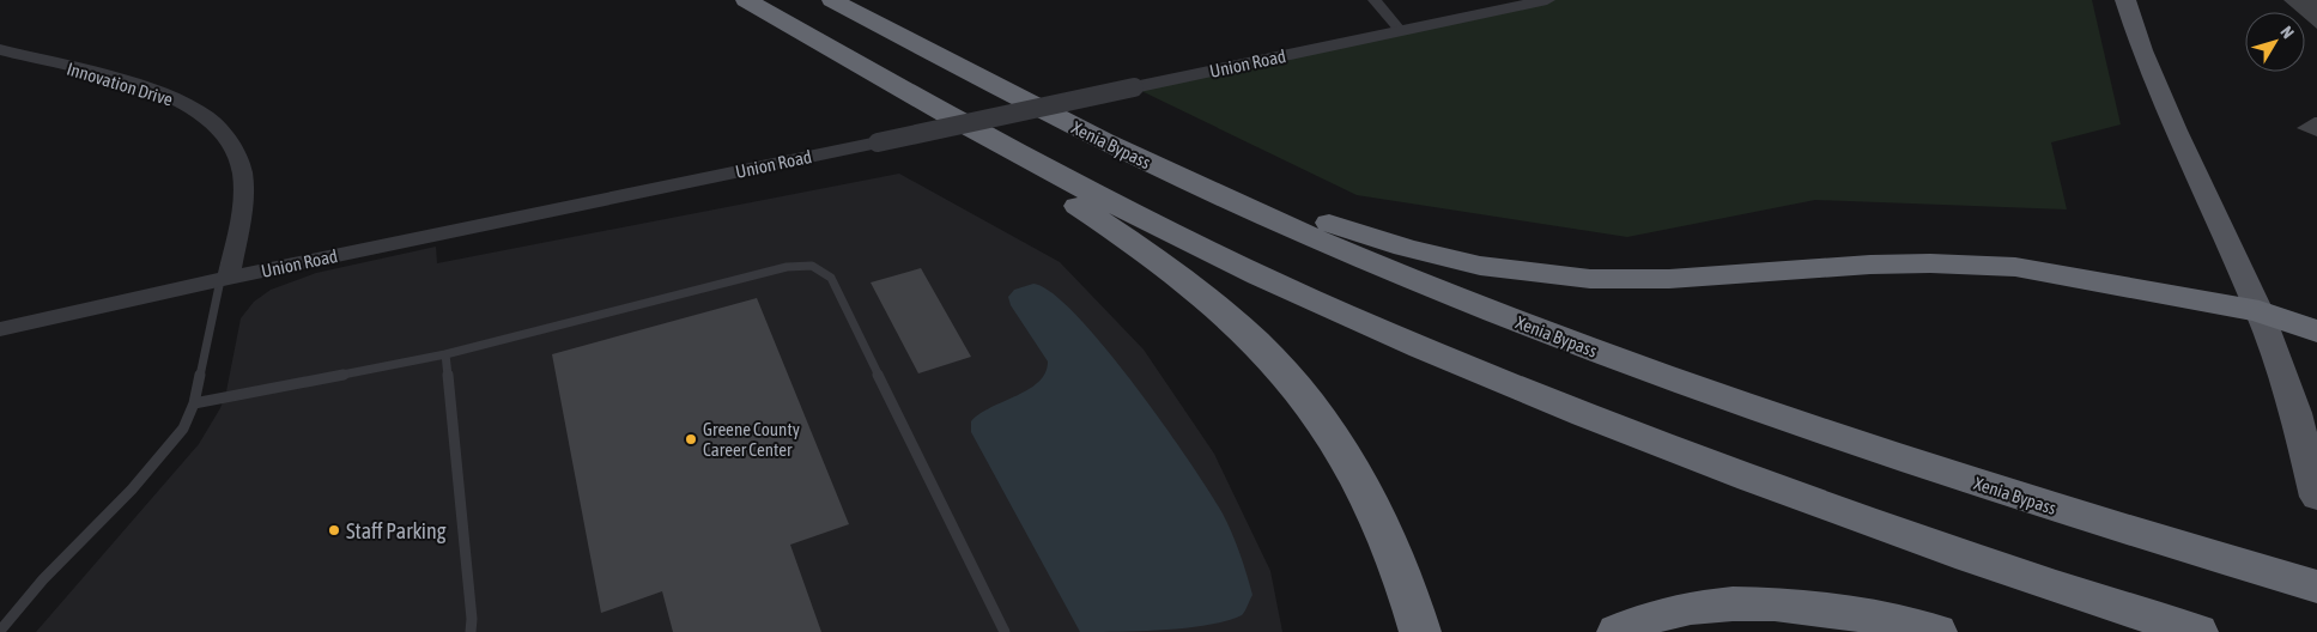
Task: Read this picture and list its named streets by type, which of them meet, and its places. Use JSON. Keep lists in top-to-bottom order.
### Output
{
  "streets": {
    "highway": ["Xenia Bypass"],
    "street": ["Union Road", "Innovation Drive"]
  },
  "crossings": [
    ["Union Road", "Innovation Drive"]
  ],
  "places": ["Greene County Career Center", "Staff Parking"],
  "north": "top right"
}
